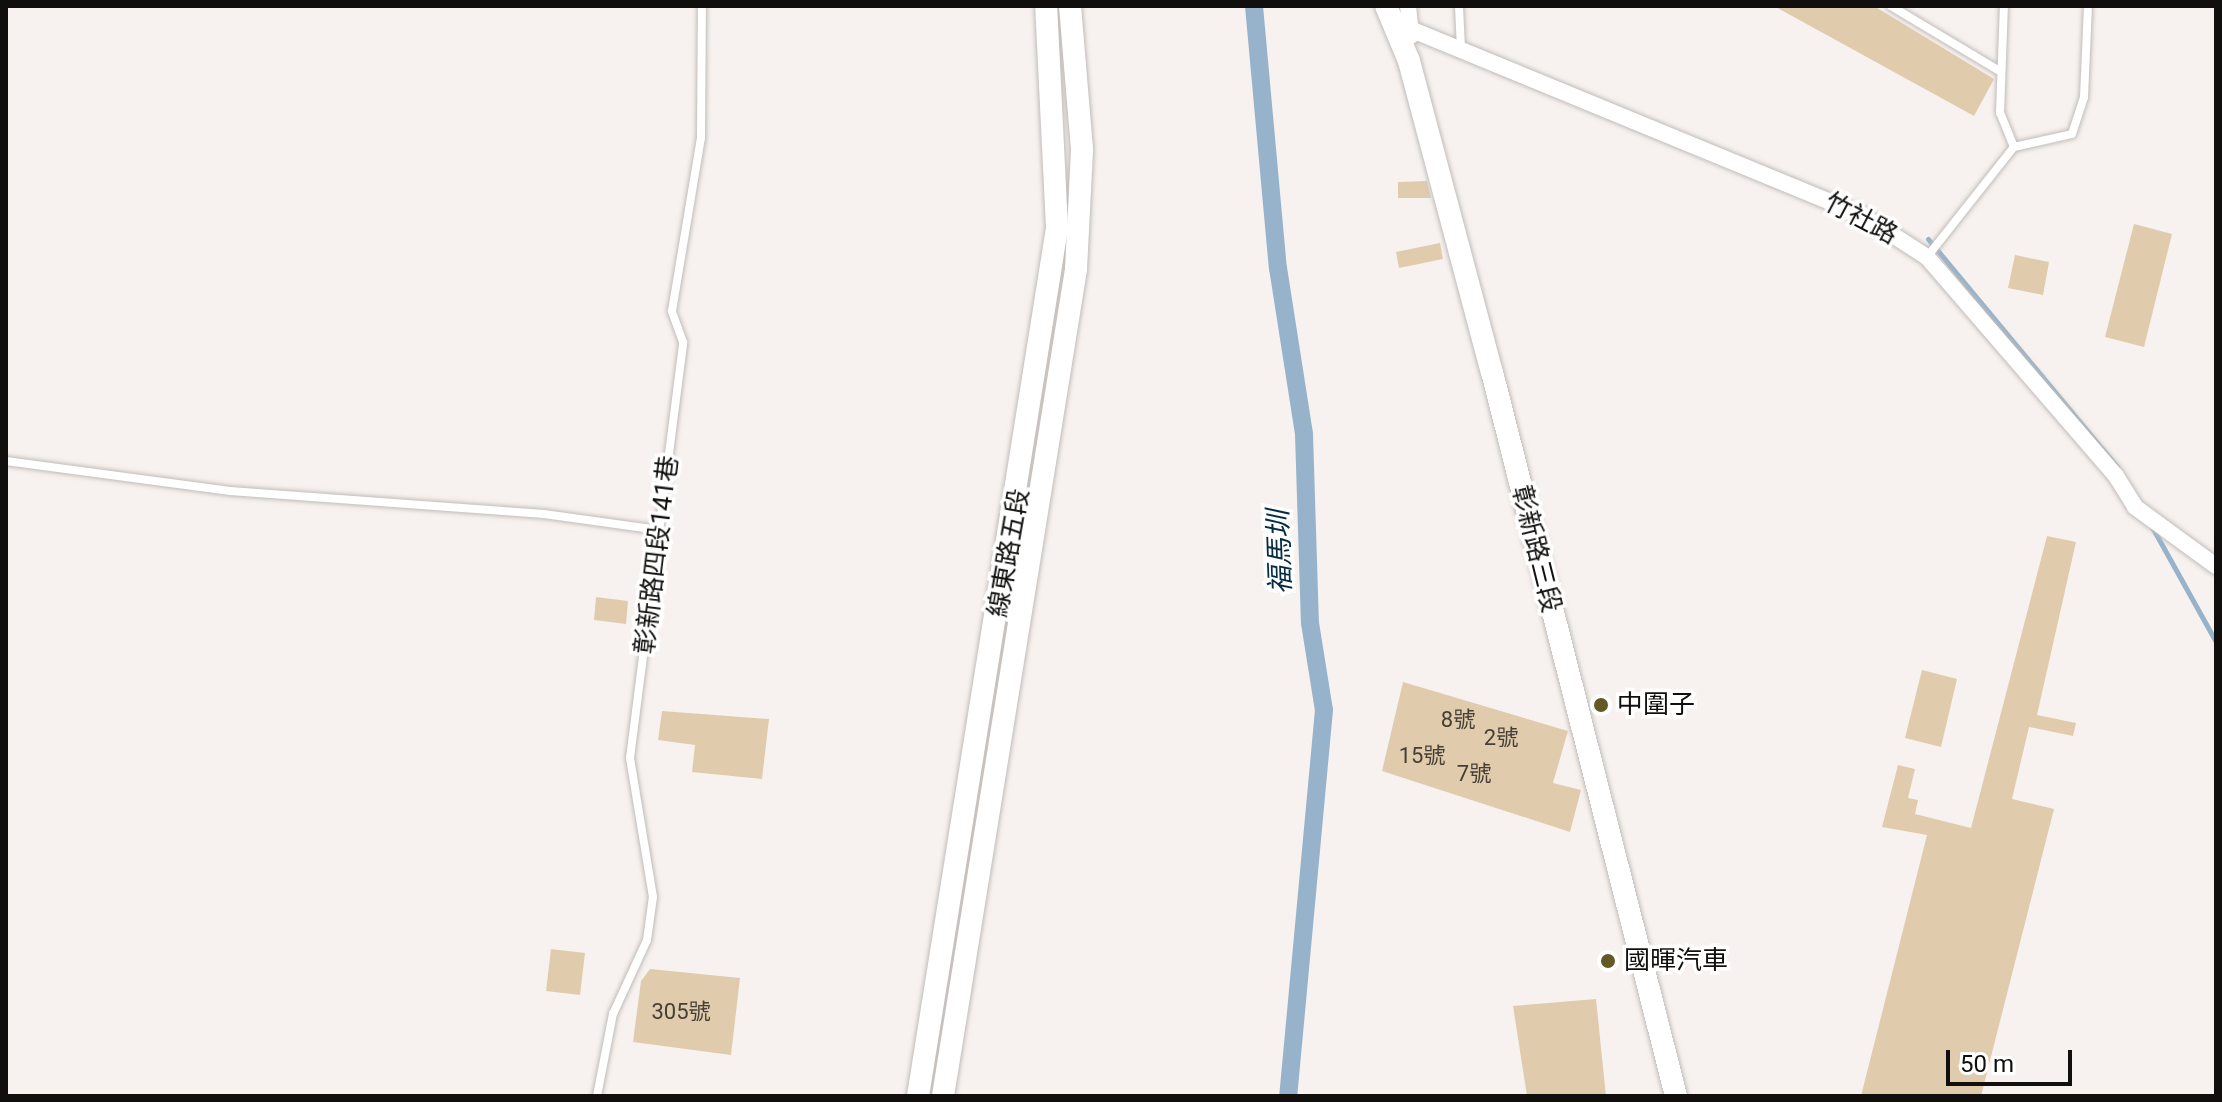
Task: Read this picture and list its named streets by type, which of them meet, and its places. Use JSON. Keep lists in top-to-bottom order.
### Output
{
  "streets": {
    "main road": ["彰新路三段", "線東路五段"],
    "street": ["竹社路"],
    "lane": ["彰新路四段141巷"]
  },
  "crossings": [
    ["竹社路", "彰新路三段"]
  ],
  "water": ["福馬圳"],
  "places": ["中圍子", "國暉汽車"],
  "house_numbers": [
    "8號",
    "2號",
    "15號",
    "7號",
    "305號"
  ],
  "scale_bar": "50 m"
}
